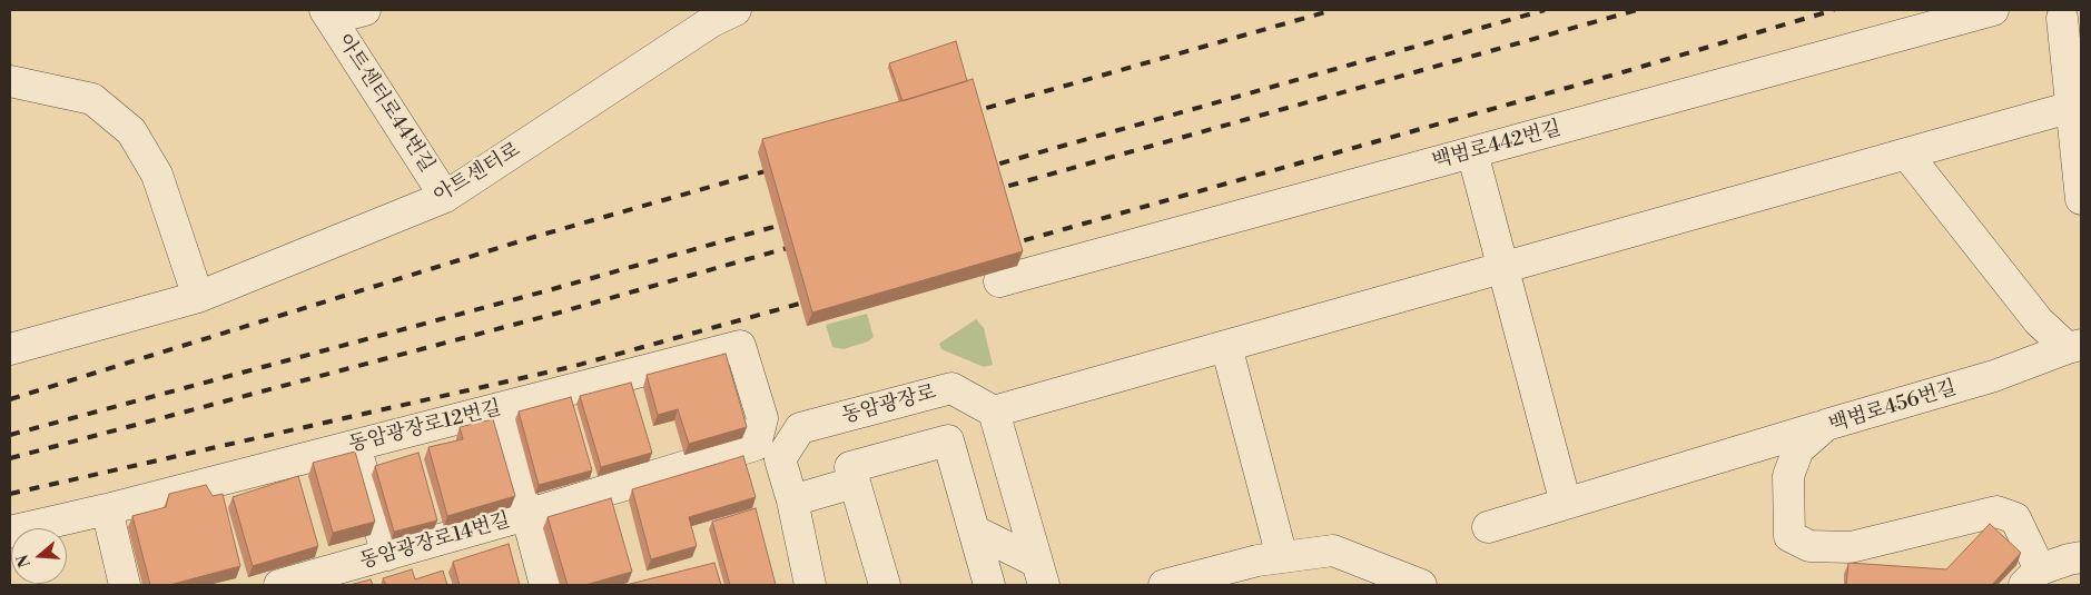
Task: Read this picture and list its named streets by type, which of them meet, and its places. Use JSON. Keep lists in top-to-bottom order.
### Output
{
  "streets": {
    "street": [
      "아트센터로44번길",
      "백범로442번길",
      "아트센터로",
      "동암광장로",
      "백범로456번길",
      "동암광장로12번길",
      "동암광장로14번길"
    ]
  },
  "crossings": [
    ["아트센터로44번길", "아트센터로"],
    ["동암광장로", "동암광장로12번길"],
    ["동암광장로", "동암광장로14번길"],
    ["동암광장로12번길", "동암광장로14번길"]
  ],
  "north": "left"
}
